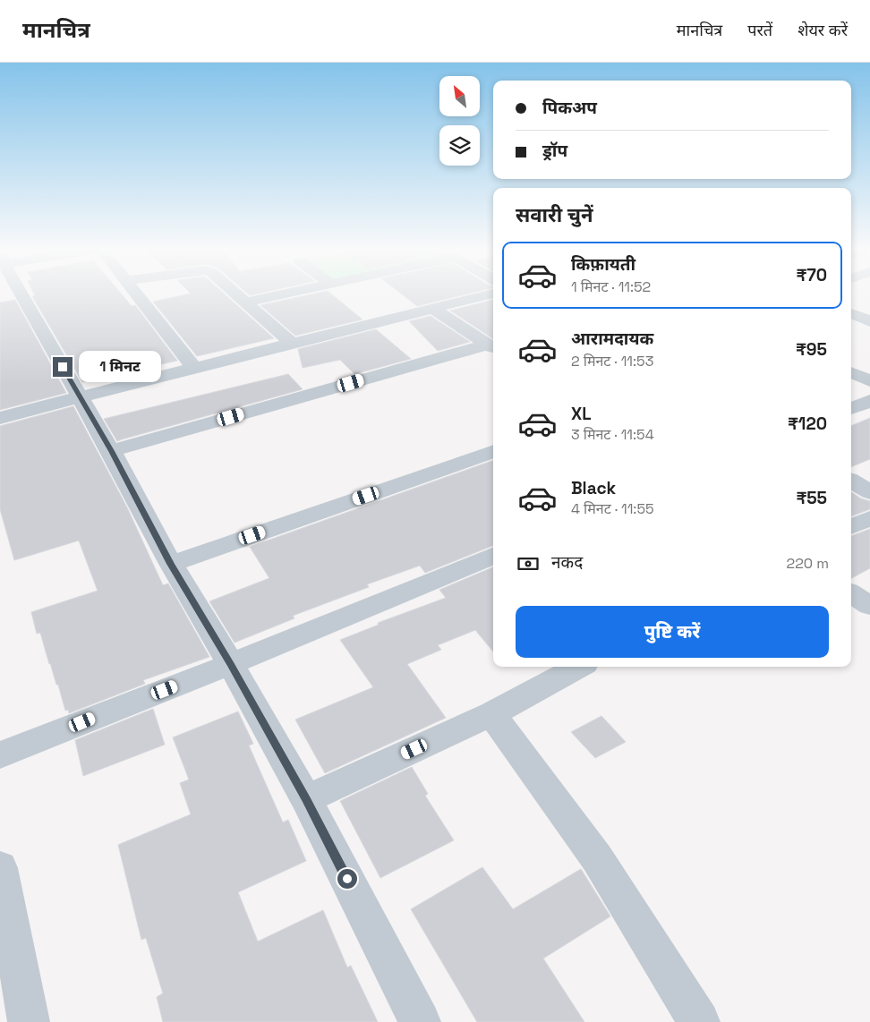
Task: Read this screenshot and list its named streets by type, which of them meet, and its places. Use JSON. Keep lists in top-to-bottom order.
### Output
{
  "north": "top left",
  "page": {
    "header": "मानचित्र",
    "nav": ["मानचित्र", "परतें", "शेयर करें"],
    "banner": ["पिकअप", "ड्रॉप"],
    "heading": "सवारी चुनें",
    "list": [
      {
        "name": "किफ़ायती",
        "note": "1 मिनट · 11:52",
        "value": "₹70"
      },
      {
        "name": "आरामदायक",
        "note": "2 मिनट · 11:53",
        "value": "₹95"
      },
      {
        "name": "XL",
        "note": "3 मिनट · 11:54",
        "value": "₹120"
      },
      {
        "name": "Black",
        "note": "4 मिनट · 11:55",
        "value": "₹55"
      }
    ],
    "bubble": "1 मिनट",
    "pay": ["नकद", "220 m"],
    "buttons": "पुष्टि करें"
  }
}
